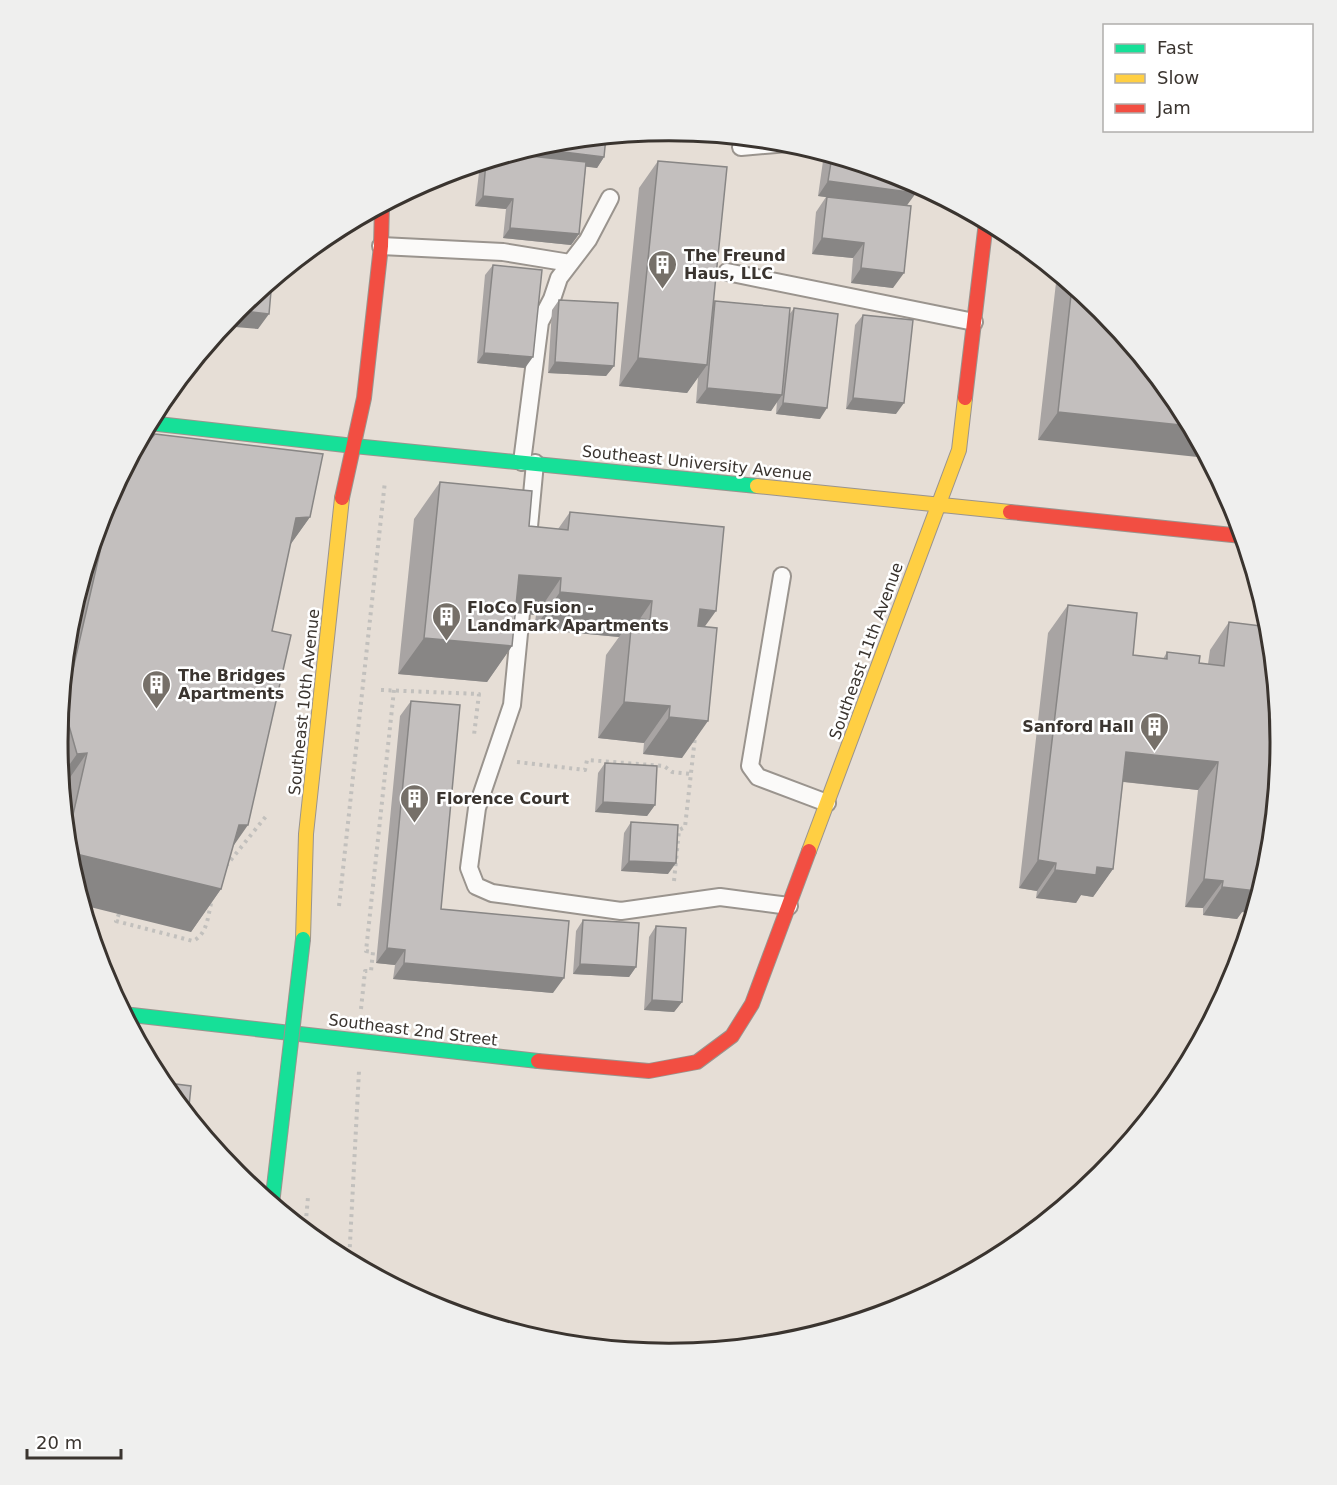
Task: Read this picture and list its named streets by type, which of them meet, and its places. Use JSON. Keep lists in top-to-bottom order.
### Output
{
  "streets": {
    "street": [
      "Southeast University Avenue",
      "Southeast 11th Avenue",
      "Southeast 10th Avenue",
      "Southeast 2nd Street"
    ]
  },
  "crossings": [
    ["Southeast University Avenue", "Southeast 11th Avenue"],
    ["Southeast University Avenue", "Southeast 10th Avenue"],
    ["Southeast 11th Avenue", "Southeast 2nd Street"]
  ],
  "places": {
    "building": [
      "The Freund Haus, LLC",
      "FloCo Fusion - Landmark Apartments",
      "The Bridges Apartments",
      "Sanford Hall",
      "Florence Court"
    ]
  },
  "legend": ["Fast", "Slow", "Jam"],
  "scale_bar": "20 m"
}
